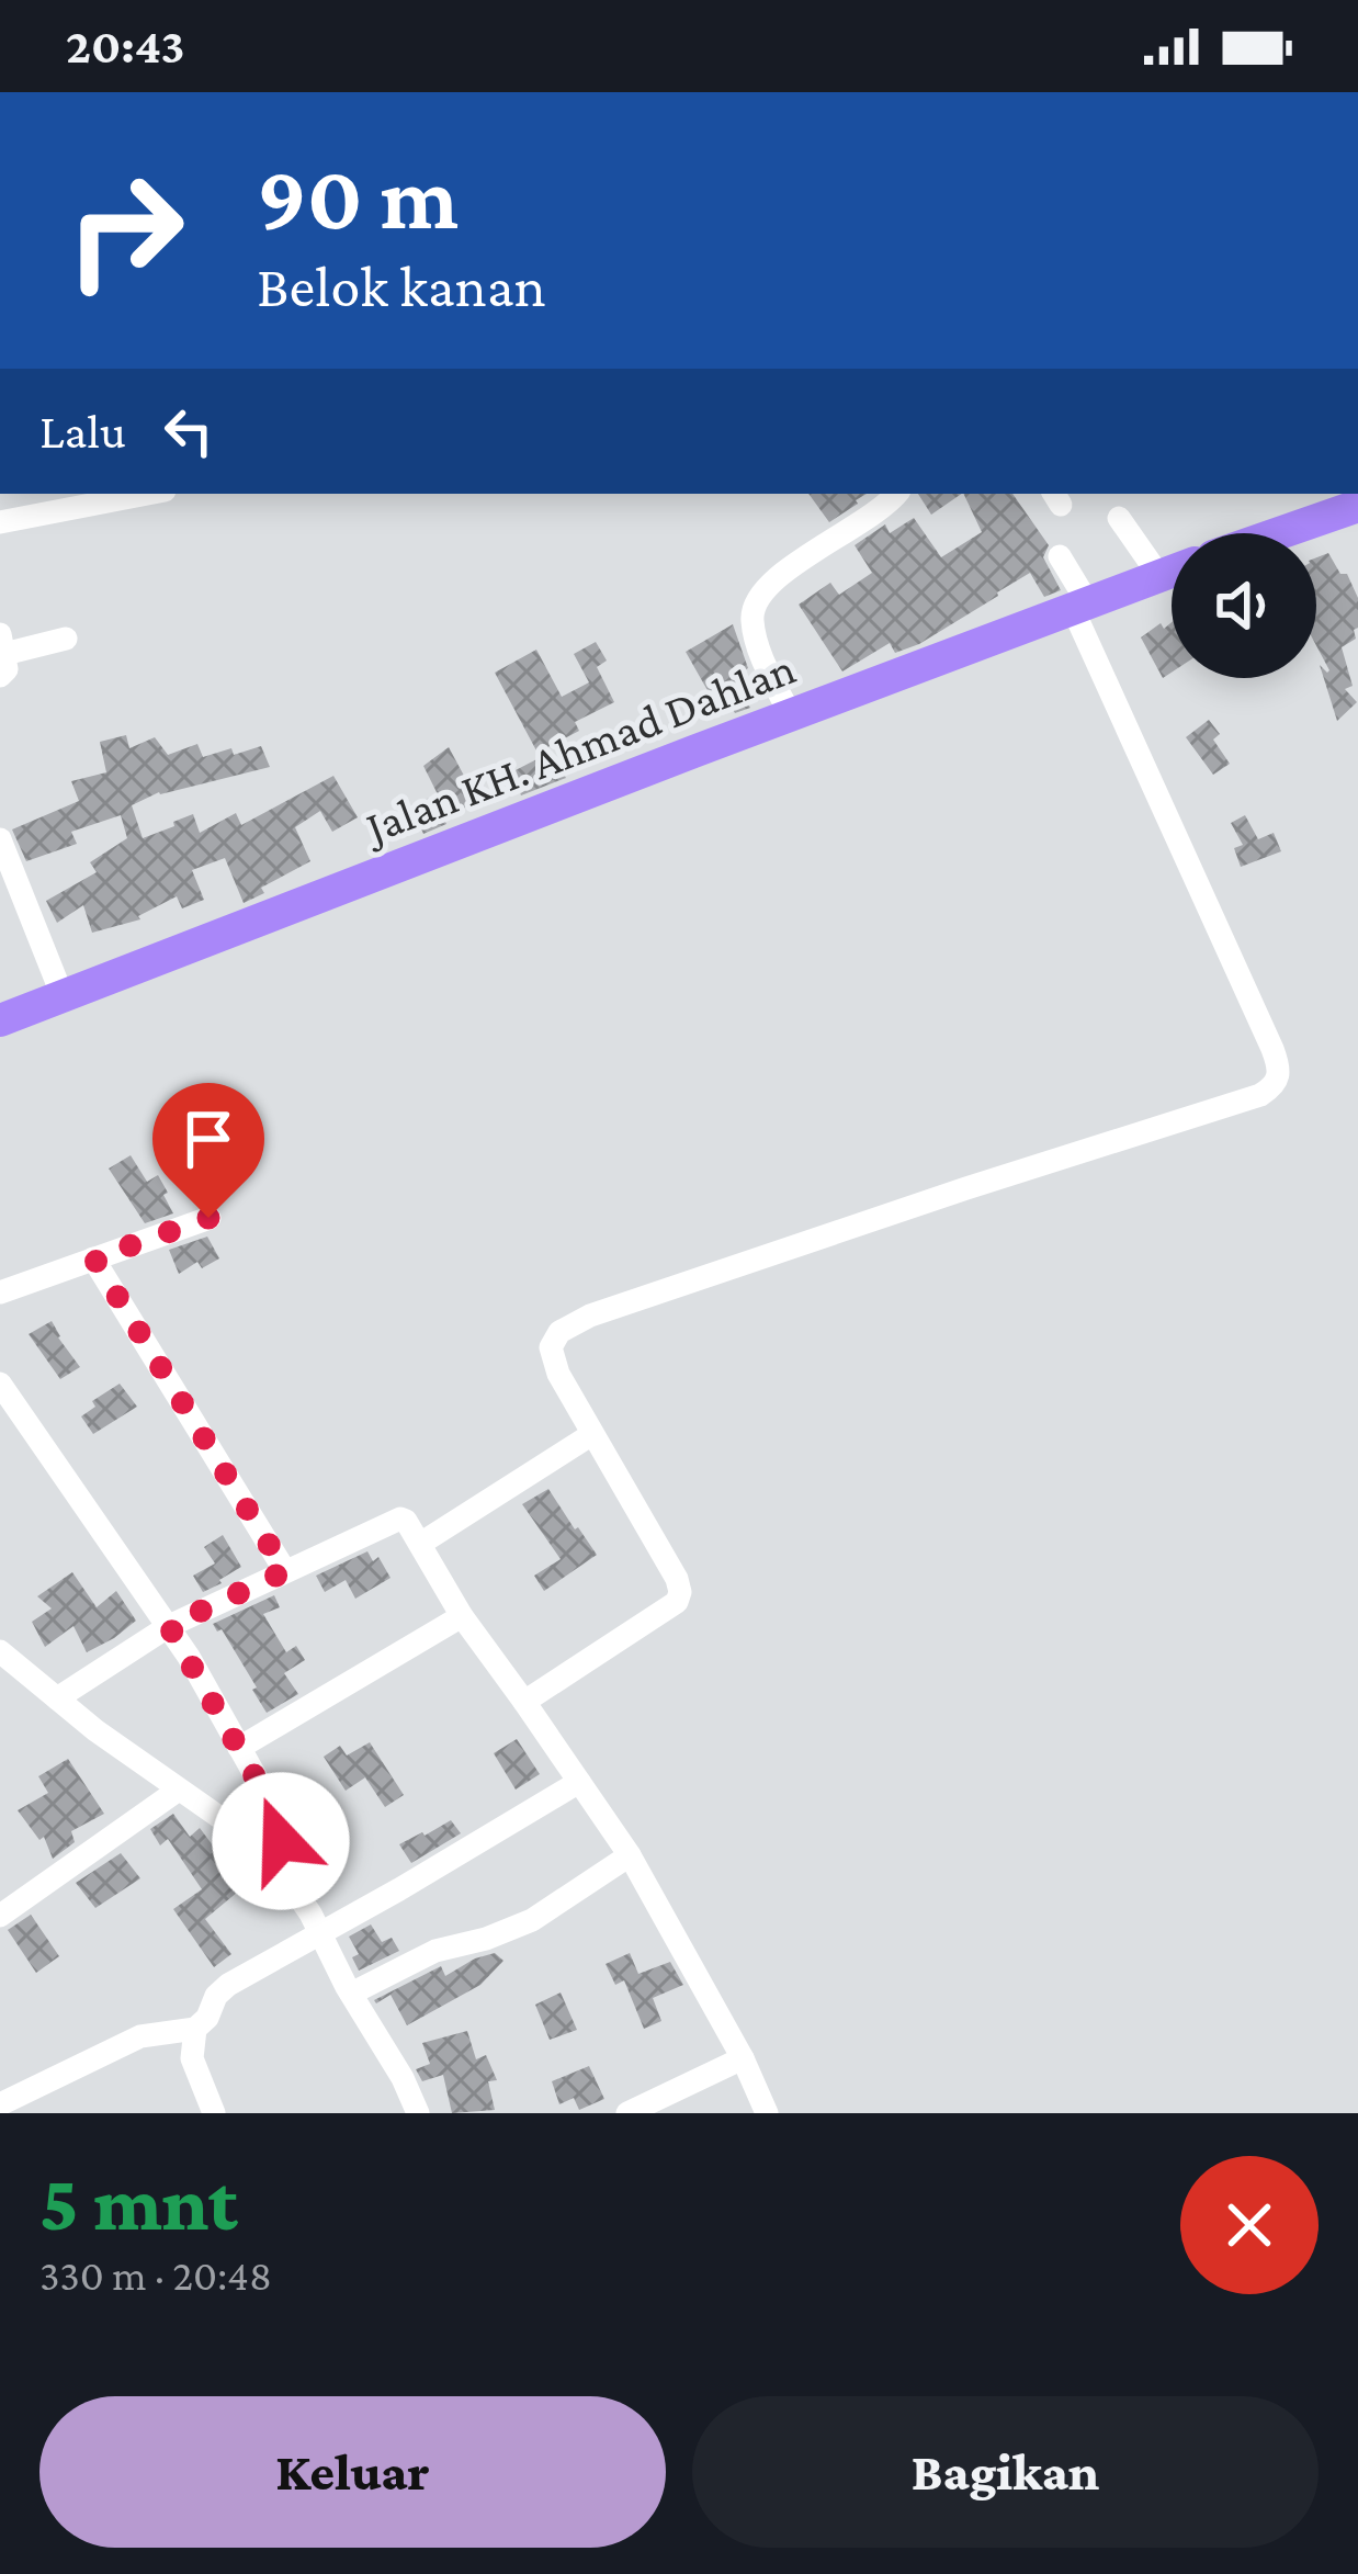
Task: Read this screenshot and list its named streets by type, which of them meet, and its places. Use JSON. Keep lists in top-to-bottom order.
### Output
{
  "streets": {
    "highway": ["Jalan KH. Ahmad Dahlan"]
  },
  "page": {
    "status": "20:43",
    "turn": ["90 m", "Belok kanan"],
    "then": "Lalu",
    "heading": ["5 mnt", "330 m · 20:48"],
    "buttons": ["Keluar", "Bagikan"]
  }
}
